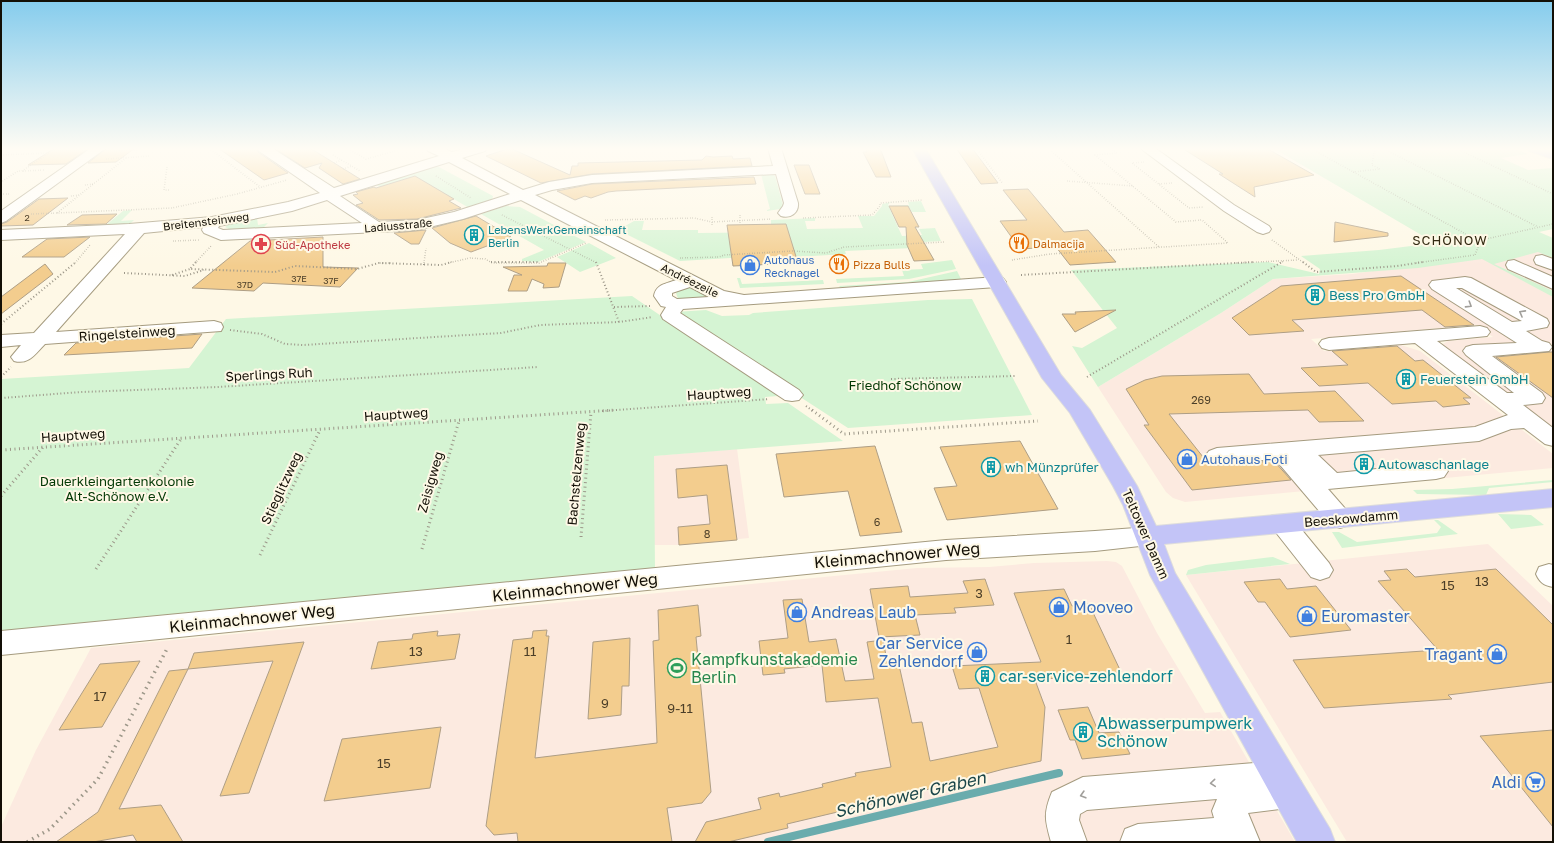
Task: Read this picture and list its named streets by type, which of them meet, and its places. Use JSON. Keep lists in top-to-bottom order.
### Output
{
  "streets": {
    "main road": ["Beeskowdamm", "Teltower Damm"],
    "street": [
      "Breitensteinweg",
      "Ladiusstraße",
      "Andréezeile",
      "Ringelsteinweg",
      "Kleinmachnower Weg"
    ],
    "path": [
      "Sperlings Ruh",
      "Hauptweg",
      "Bachstelzenweg",
      "Zeisigweg",
      "Stieglitzweg"
    ]
  },
  "crossings": [
    ["Breitensteinweg", "Ladiusstraße"],
    ["Ladiusstraße", "Andréezeile"],
    ["Andréezeile", "Teltower Damm"],
    ["Hauptweg", "Bachstelzenweg"],
    ["Hauptweg", "Zeisigweg"],
    ["Hauptweg", "Stieglitzweg"],
    ["Beeskowdamm", "Teltower Damm"],
    ["Beeskowdamm", "Kleinmachnower Weg"],
    ["Teltower Damm", "Kleinmachnower Weg"]
  ],
  "districts": ["SCHÖNOW"],
  "water": ["Schönower Graben"],
  "parks": ["Friedhof Schönow", "Dauerkleingartenkolonie Alt-Schönow e.V."],
  "places": {
    "building": [
      "LebensWerkGemeinschaft Berlin",
      "Bess Pro GmbH",
      "Feuerstein GmbH",
      "Autowaschanlage",
      "wh Münzprüfer",
      "car-service-zehlendorf",
      "Abwasserpumpwerk Schönow"
    ],
    "restaurant": ["Dalmacija", "Pizza Bulls"],
    "pharmacy": ["Süd-Apotheke"],
    "shop": [
      "Autohaus Recknagel",
      "Autohaus Foti",
      "Mooveo",
      "Andreas Laub",
      "Euromaster",
      "Car Service Zehlendorf",
      "Tragant"
    ],
    "sports": ["Kampfkunstakademie Berlin"],
    "supermarket": ["Aldi"]
  },
  "house_numbers": [
    "2",
    "37E",
    "37F",
    "37D",
    "269",
    "6",
    "8",
    "13",
    "15",
    "3",
    "1",
    "13",
    "11",
    "17",
    "9",
    "9-11",
    "15"
  ]
}
